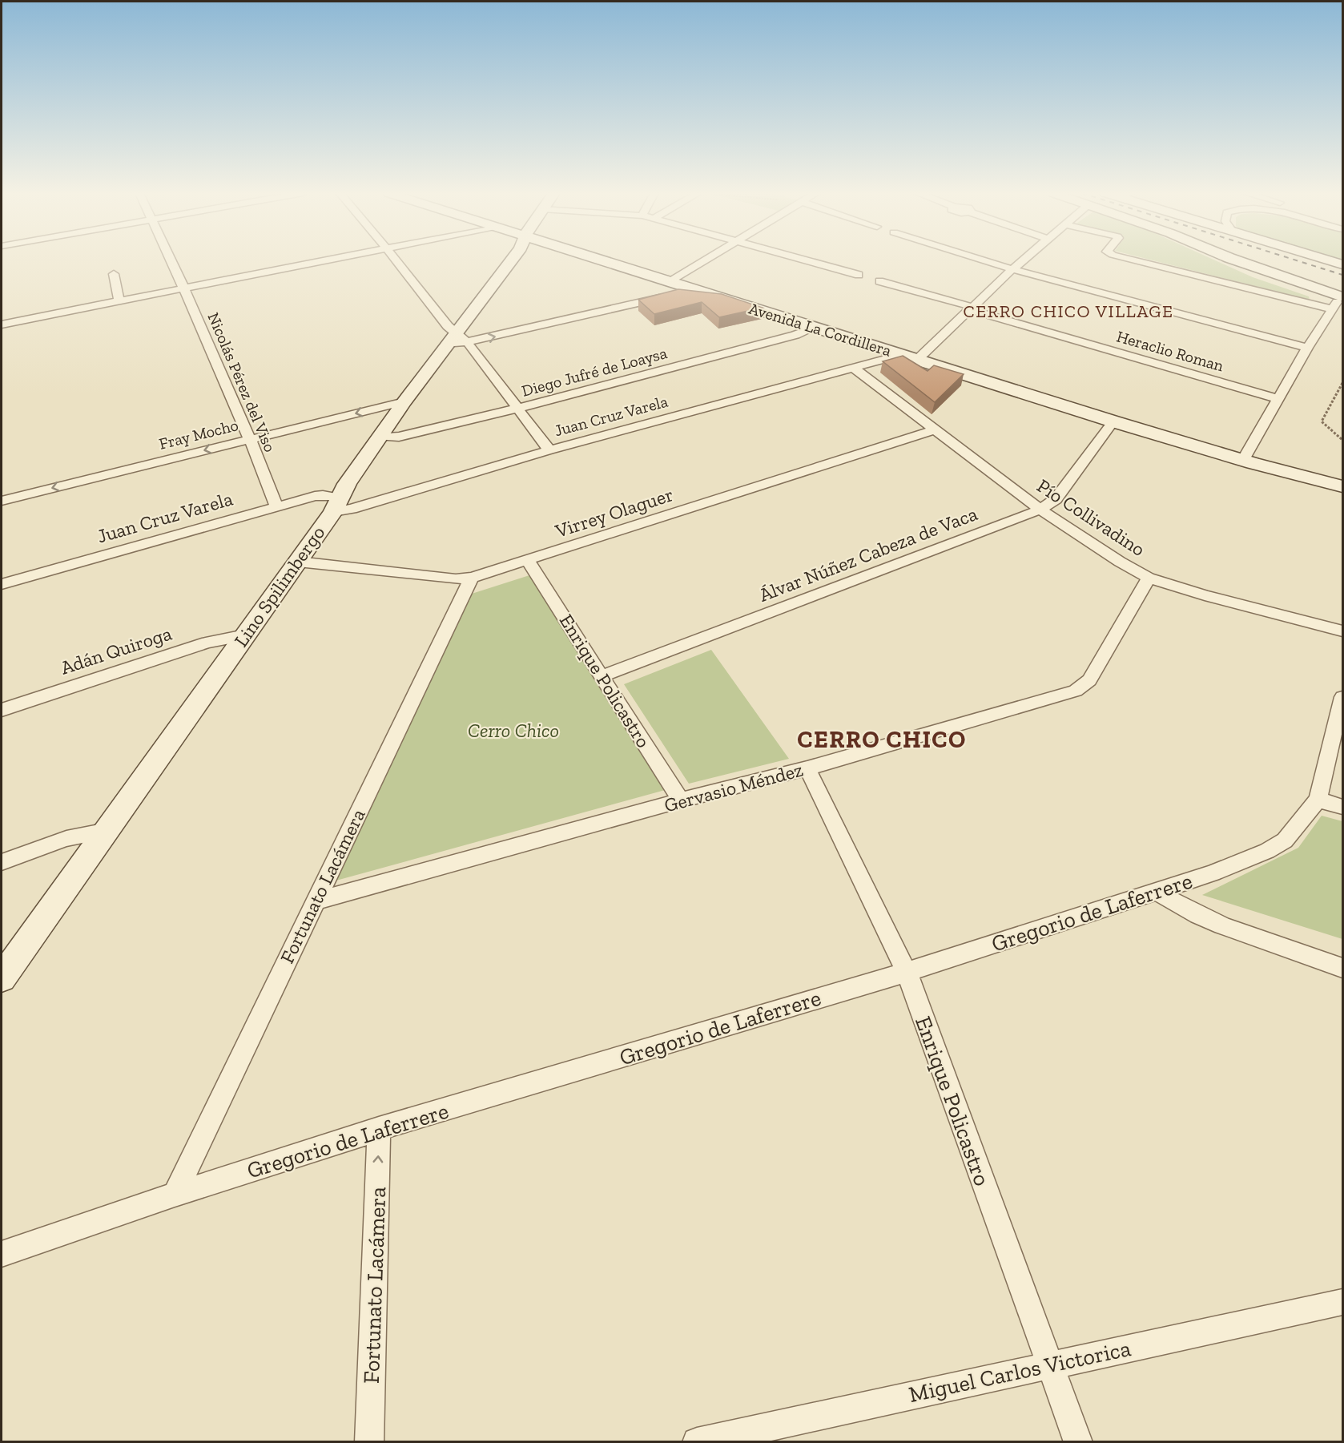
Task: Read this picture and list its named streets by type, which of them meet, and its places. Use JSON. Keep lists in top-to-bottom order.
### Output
{
  "streets": {
    "main road": ["Avenida La Cordillera", "Lino Spilimbergo"],
    "street": [
      "Heraclio Roman",
      "Diego Jufré de Loaysa",
      "Nicolás Pérez del Viso",
      "Juan Cruz Varela",
      "Fray Mocho",
      "Virrey Olaguer",
      "Pío Collivadino",
      "Álvar Núñez Cabeza de Vaca",
      "Adán Quiroga",
      "Enrique Policastro",
      "Gervasio Méndez",
      "Fortunato Lacámera",
      "Gregorio de Laferrere",
      "Miguel Carlos Victorica"
    ]
  },
  "crossings": [
    ["Avenida La Cordillera", "Diego Jufré de Loaysa"],
    ["Avenida La Cordillera", "Juan Cruz Varela"],
    ["Avenida La Cordillera", "Álvar Núñez Cabeza de Vaca"],
    ["Diego Jufré de Loaysa", "Lino Spilimbergo"],
    ["Nicolás Pérez del Viso", "Juan Cruz Varela"],
    ["Nicolás Pérez del Viso", "Fray Mocho"],
    ["Juan Cruz Varela", "Pío Collivadino"],
    ["Juan Cruz Varela", "Lino Spilimbergo"],
    ["Fray Mocho", "Lino Spilimbergo"],
    ["Virrey Olaguer", "Pío Collivadino"],
    ["Virrey Olaguer", "Lino Spilimbergo"],
    ["Virrey Olaguer", "Enrique Policastro"],
    ["Virrey Olaguer", "Fortunato Lacámera"],
    ["Pío Collivadino", "Álvar Núñez Cabeza de Vaca"],
    ["Pío Collivadino", "Gervasio Méndez"],
    ["Álvar Núñez Cabeza de Vaca", "Enrique Policastro"],
    ["Lino Spilimbergo", "Adán Quiroga"],
    ["Enrique Policastro", "Gervasio Méndez"],
    ["Enrique Policastro", "Gregorio de Laferrere"],
    ["Enrique Policastro", "Miguel Carlos Victorica"],
    ["Gervasio Méndez", "Fortunato Lacámera"],
    ["Fortunato Lacámera", "Gregorio de Laferrere"]
  ],
  "one_way": ["Fray Mocho"],
  "districts": ["CERRO CHICO VILLAGE", "CERRO CHICO"],
  "parks": ["Cerro Chico"]
}
